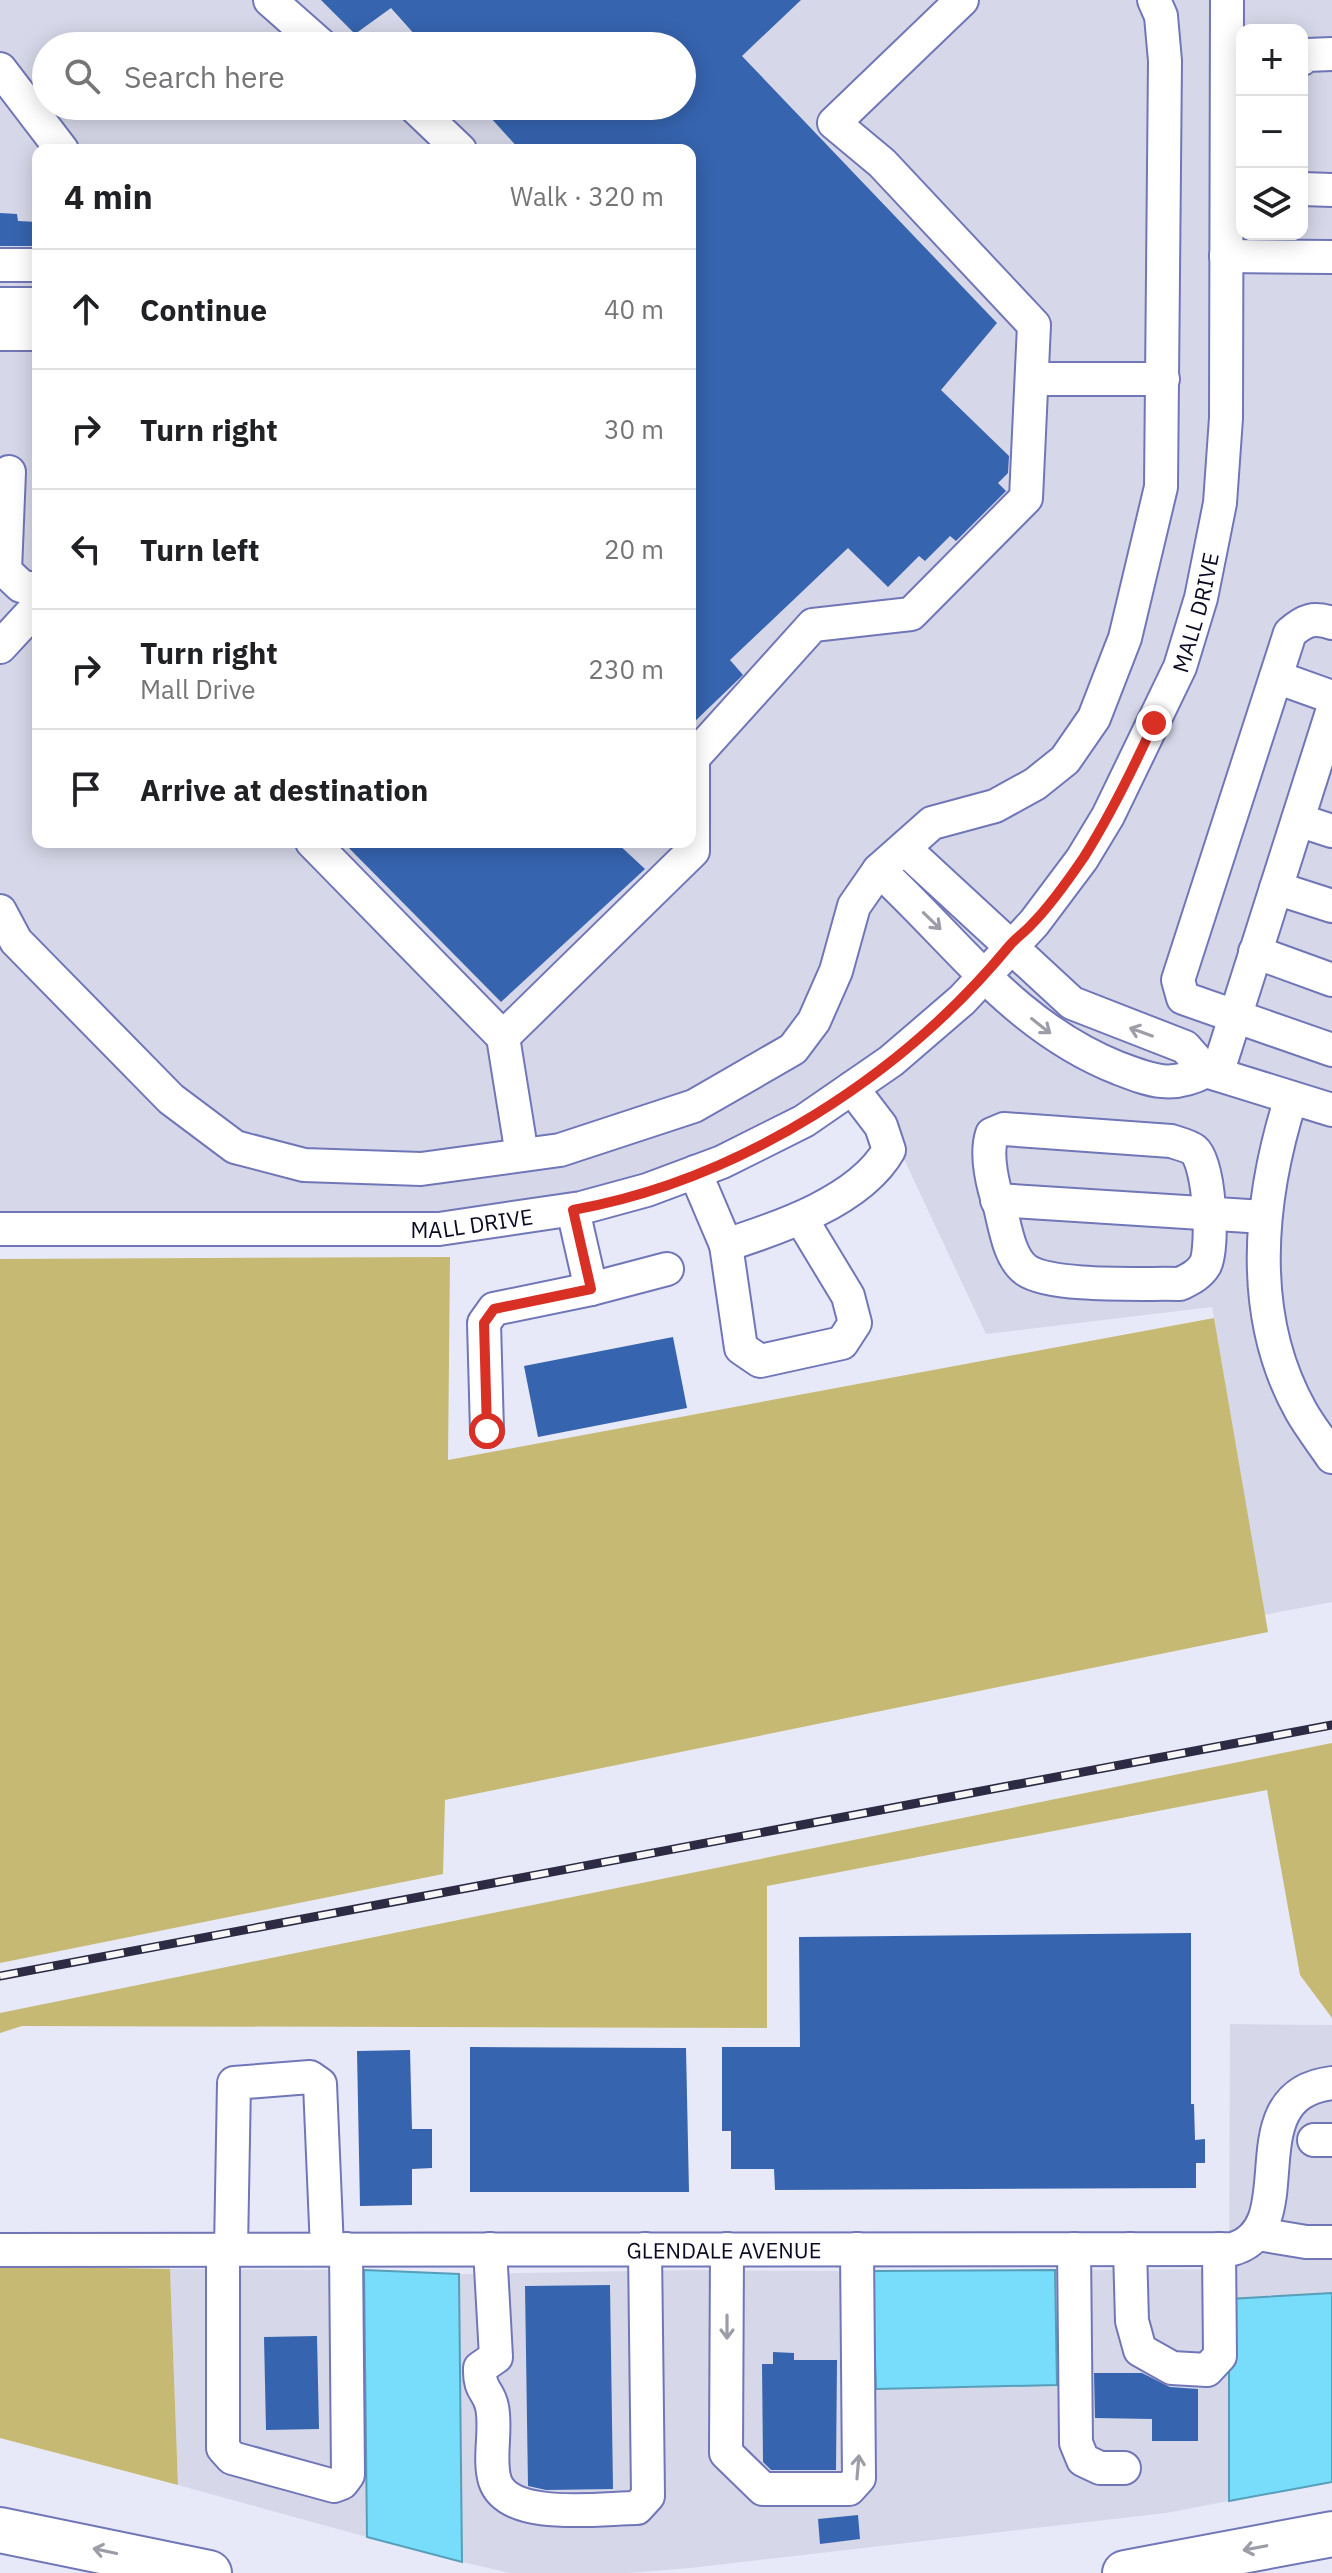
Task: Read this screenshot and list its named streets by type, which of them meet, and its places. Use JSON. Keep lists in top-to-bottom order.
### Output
{
  "streets": {
    "street": ["MALL DRIVE", "GLENDALE AVENUE"]
  },
  "page": {
    "map_buttons": ["+", "−"],
    "search": "Search here",
    "heading": ["4 min", "Walk · 320 m"],
    "list": [
      ["Continue", "40 m"],
      ["Turn right", "30 m"],
      ["Turn left", "20 m"],
      ["Turn right", "Mall Drive", "230 m"],
      "Arrive at destination"
    ]
  }
}
